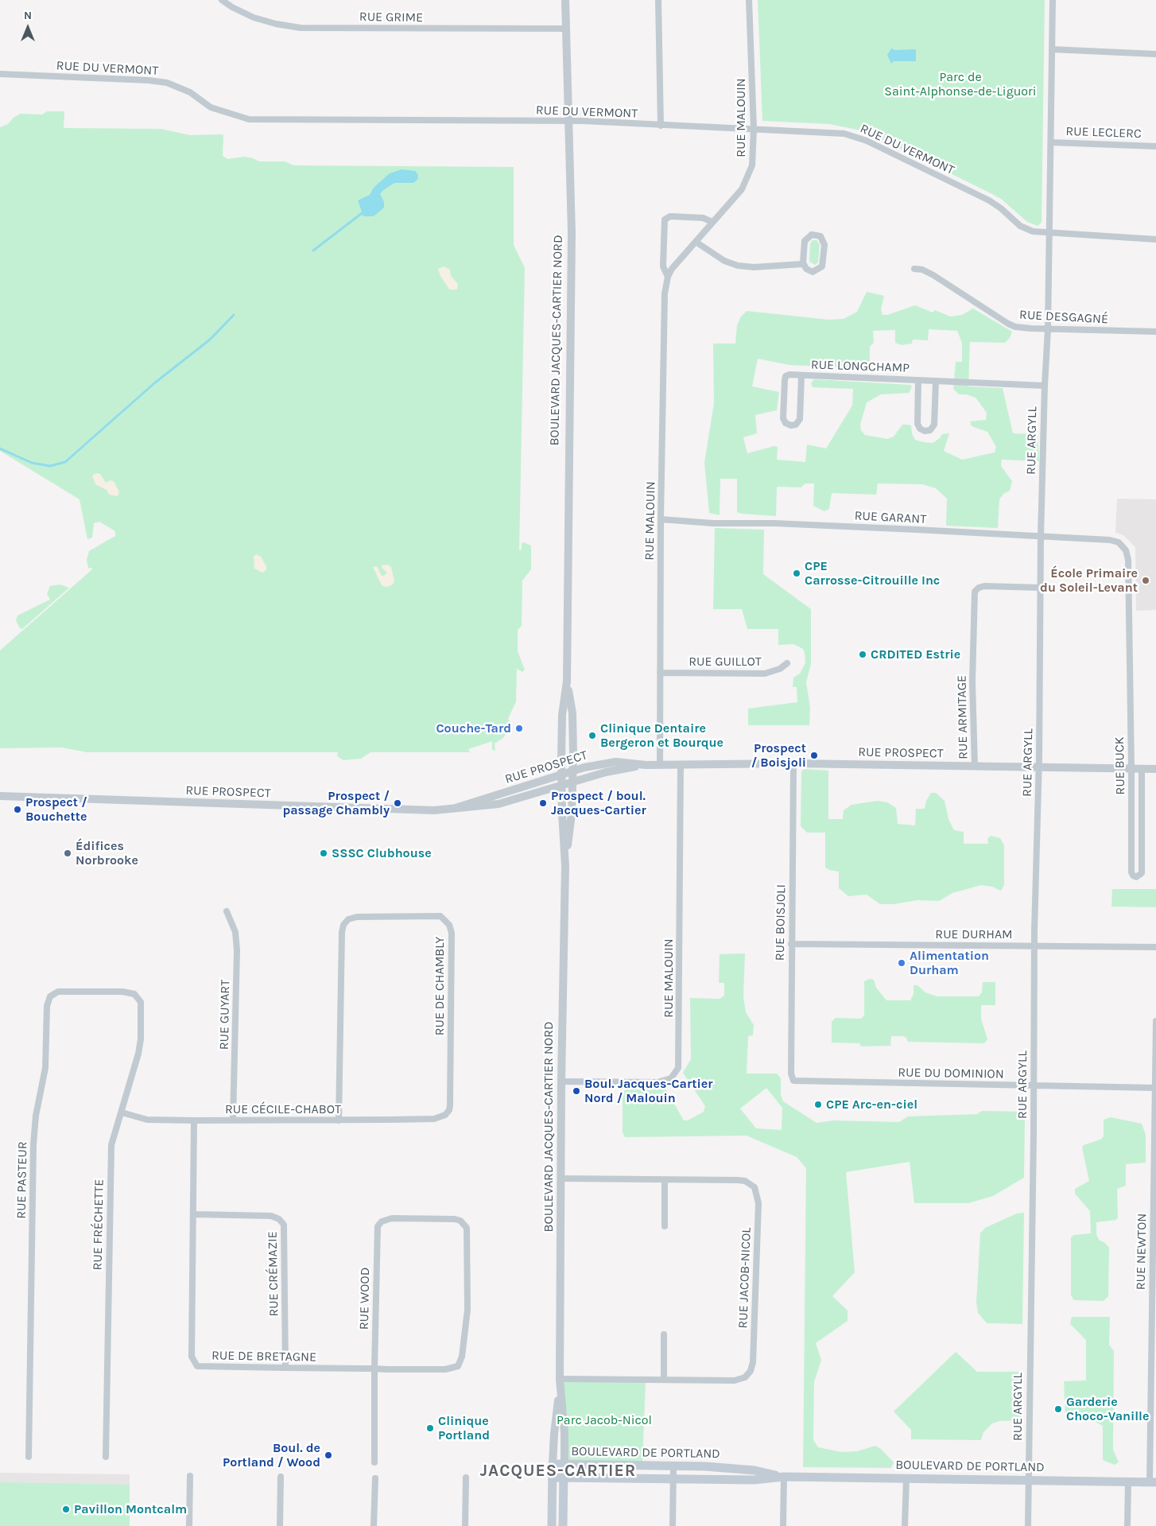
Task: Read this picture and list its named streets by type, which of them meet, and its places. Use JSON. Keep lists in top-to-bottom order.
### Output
{
  "streets": {
    "main road": ["BOULEVARD JACQUES-CARTIER NORD", "BOULEVARD DE PORTLAND"],
    "street": [
      "RUE GRIME",
      "RUE DU VERMONT",
      "RUE MALOUIN",
      "RUE LECLERC",
      "RUE DESGAGNÉ",
      "RUE LONGCHAMP",
      "RUE ARGYLL",
      "RUE GARANT",
      "RUE GUILLOT",
      "RUE ARMITAGE",
      "RUE PROSPECT",
      "RUE BUCK",
      "RUE BOISJOLI",
      "RUE DURHAM",
      "RUE DE CHAMBLY",
      "RUE GUYART",
      "RUE DU DOMINION",
      "RUE CÉCILE-CHABOT",
      "RUE PASTEUR",
      "RUE FRÉCHETTE",
      "RUE NEWTON",
      "RUE CRÉMAZIE",
      "RUE JACOB-NICOL",
      "RUE WOOD",
      "RUE DE BRETAGNE"
    ]
  },
  "crossings": [
    ["RUE GRIME", "BOULEVARD JACQUES-CARTIER NORD"],
    ["RUE DU VERMONT", "RUE MALOUIN"],
    ["RUE DU VERMONT", "BOULEVARD JACQUES-CARTIER NORD"],
    ["RUE DU VERMONT", "RUE ARGYLL"],
    ["RUE MALOUIN", "BOULEVARD JACQUES-CARTIER NORD"],
    ["RUE MALOUIN", "RUE GARANT"],
    ["RUE MALOUIN", "RUE GUILLOT"],
    ["RUE MALOUIN", "RUE PROSPECT"],
    ["RUE LECLERC", "RUE ARGYLL"],
    ["RUE DESGAGNÉ", "RUE ARGYLL"],
    ["BOULEVARD JACQUES-CARTIER NORD", "RUE PROSPECT"],
    ["BOULEVARD JACQUES-CARTIER NORD", "RUE JACOB-NICOL"],
    ["BOULEVARD JACQUES-CARTIER NORD", "BOULEVARD DE PORTLAND"],
    ["RUE LONGCHAMP", "RUE ARGYLL"],
    ["RUE ARGYLL", "RUE GARANT"],
    ["RUE ARGYLL", "RUE ARMITAGE"],
    ["RUE ARGYLL", "RUE PROSPECT"],
    ["RUE ARGYLL", "RUE DURHAM"],
    ["RUE ARGYLL", "RUE DU DOMINION"],
    ["RUE ARGYLL", "BOULEVARD DE PORTLAND"],
    ["RUE GARANT", "RUE BUCK"],
    ["RUE ARMITAGE", "RUE PROSPECT"],
    ["RUE PROSPECT", "RUE BUCK"],
    ["RUE PROSPECT", "RUE BOISJOLI"],
    ["RUE BOISJOLI", "RUE DURHAM"],
    ["RUE BOISJOLI", "RUE DU DOMINION"],
    ["RUE DE CHAMBLY", "RUE CÉCILE-CHABOT"],
    ["RUE GUYART", "RUE CÉCILE-CHABOT"],
    ["RUE DU DOMINION", "RUE NEWTON"],
    ["RUE CÉCILE-CHABOT", "RUE FRÉCHETTE"],
    ["RUE CÉCILE-CHABOT", "RUE DE BRETAGNE"],
    ["RUE PASTEUR", "RUE FRÉCHETTE"],
    ["RUE NEWTON", "BOULEVARD DE PORTLAND"],
    ["RUE CRÉMAZIE", "RUE DE BRETAGNE"],
    ["RUE WOOD", "RUE DE BRETAGNE"]
  ],
  "districts": ["JACQUES-CARTIER"],
  "parks": ["Parc de Saint-Alphonse-de-Liguori", "Parc Jacob-Nicol"],
  "places": [
    "CPE Carrosse-Citrouille Inc",
    "École Primaire du Soleil-Levant",
    "CRDITED Estrie",
    "Couche-Tard",
    "Clinique Dentaire Bergeron et Bourque",
    "Prospect / Boisjoli",
    "Prospect / passage Chambly",
    "Prospect / boul. Jacques-Cartier",
    "Prospect / Bouchette",
    "Édifices Norbrooke",
    "SSSC Clubhouse",
    "Alimentation Durham",
    "Boul. Jacques-Cartier Nord / Malouin",
    "CPE Arc-en-ciel",
    "Garderie Choco-Vanille",
    "Clinique Portland",
    "Boul. de Portland / Wood",
    "Pavillon Montcalm"
  ],
  "north": "top"
}
